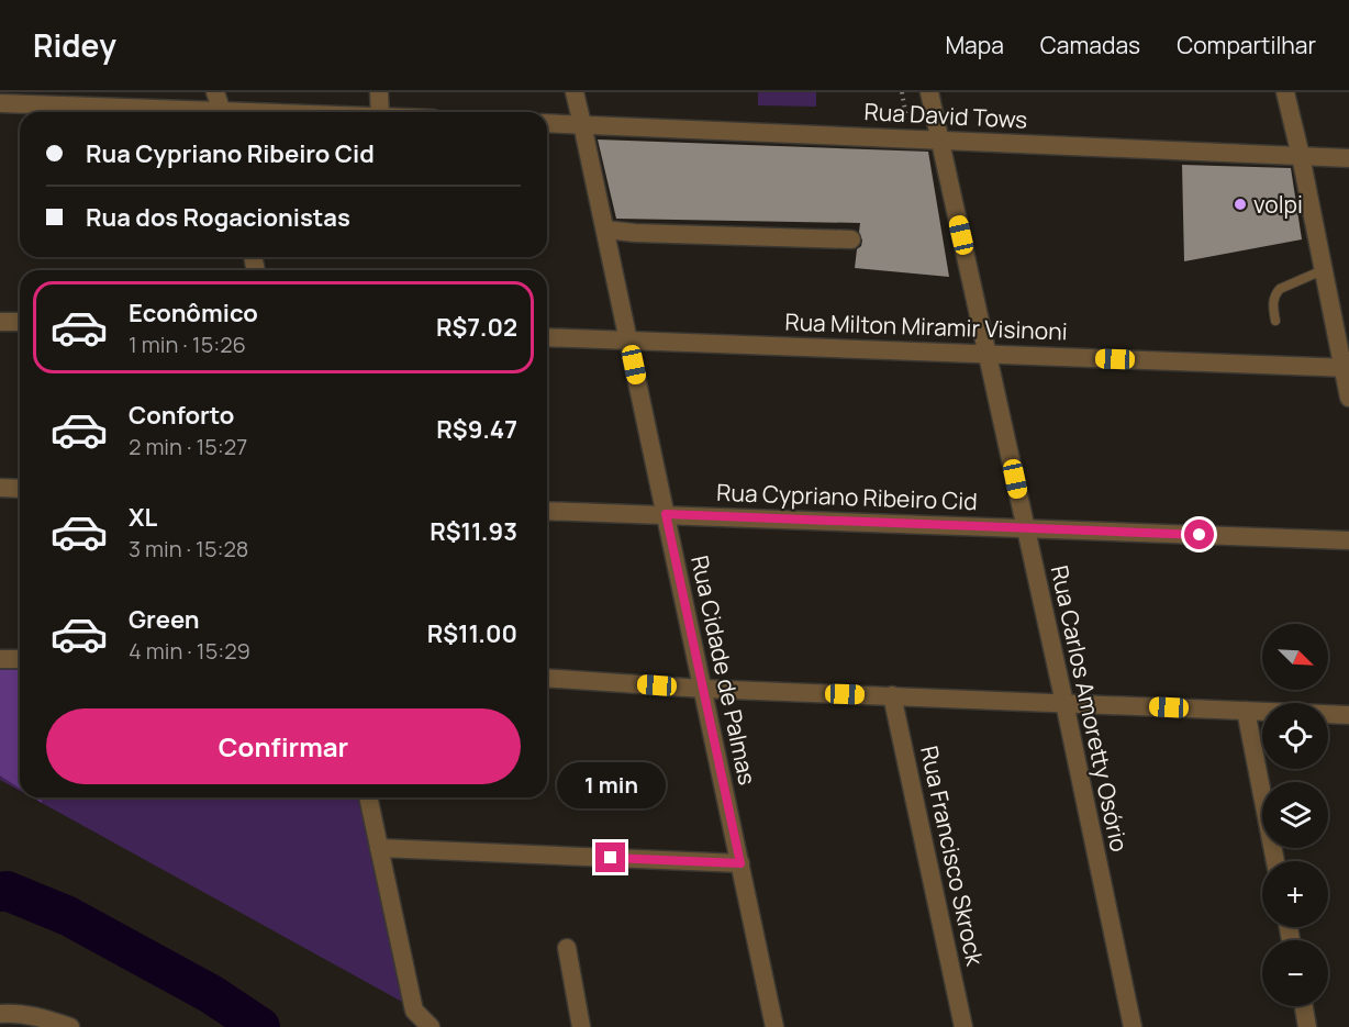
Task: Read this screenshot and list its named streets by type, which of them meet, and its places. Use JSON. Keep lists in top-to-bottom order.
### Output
{
  "streets": {
    "street": [
      "Rua David Tows",
      "Rua Milton Miramir Visinoni",
      "Rua Cypriano Ribeiro Cid",
      "Rua Cidade de Palmas",
      "Rua Carlos Amoretty Osório",
      "Rua Francisco Skrock"
    ]
  },
  "crossings": [
    ["Rua David Tows", "Rua Cidade de Palmas"],
    ["Rua David Tows", "Rua Carlos Amoretty Osório"],
    ["Rua Milton Miramir Visinoni", "Rua Cidade de Palmas"],
    ["Rua Milton Miramir Visinoni", "Rua Carlos Amoretty Osório"],
    ["Rua Cypriano Ribeiro Cid", "Rua Cidade de Palmas"],
    ["Rua Cypriano Ribeiro Cid", "Rua Carlos Amoretty Osório"]
  ],
  "places": ["volpi"],
  "north": "bottom right",
  "page": {
    "header": "Ridey",
    "nav": ["Mapa", "Camadas", "Compartilhar"],
    "banner": ["Rua Cypriano Ribeiro Cid", "Rua dos Rogacionistas"],
    "list": [
      {
        "name": "Econômico",
        "note": "1 min · 15:26",
        "value": "R$7.02"
      },
      {
        "name": "Conforto",
        "note": "2 min · 15:27",
        "value": "R$9.47"
      },
      {
        "name": "XL",
        "note": "3 min · 15:28",
        "value": "R$11.93"
      },
      {
        "name": "Green",
        "note": "4 min · 15:29",
        "value": "R$11.00"
      }
    ],
    "map_buttons": ["+", "−"],
    "buttons": "Confirmar",
    "bubble": "1 min"
  }
}
